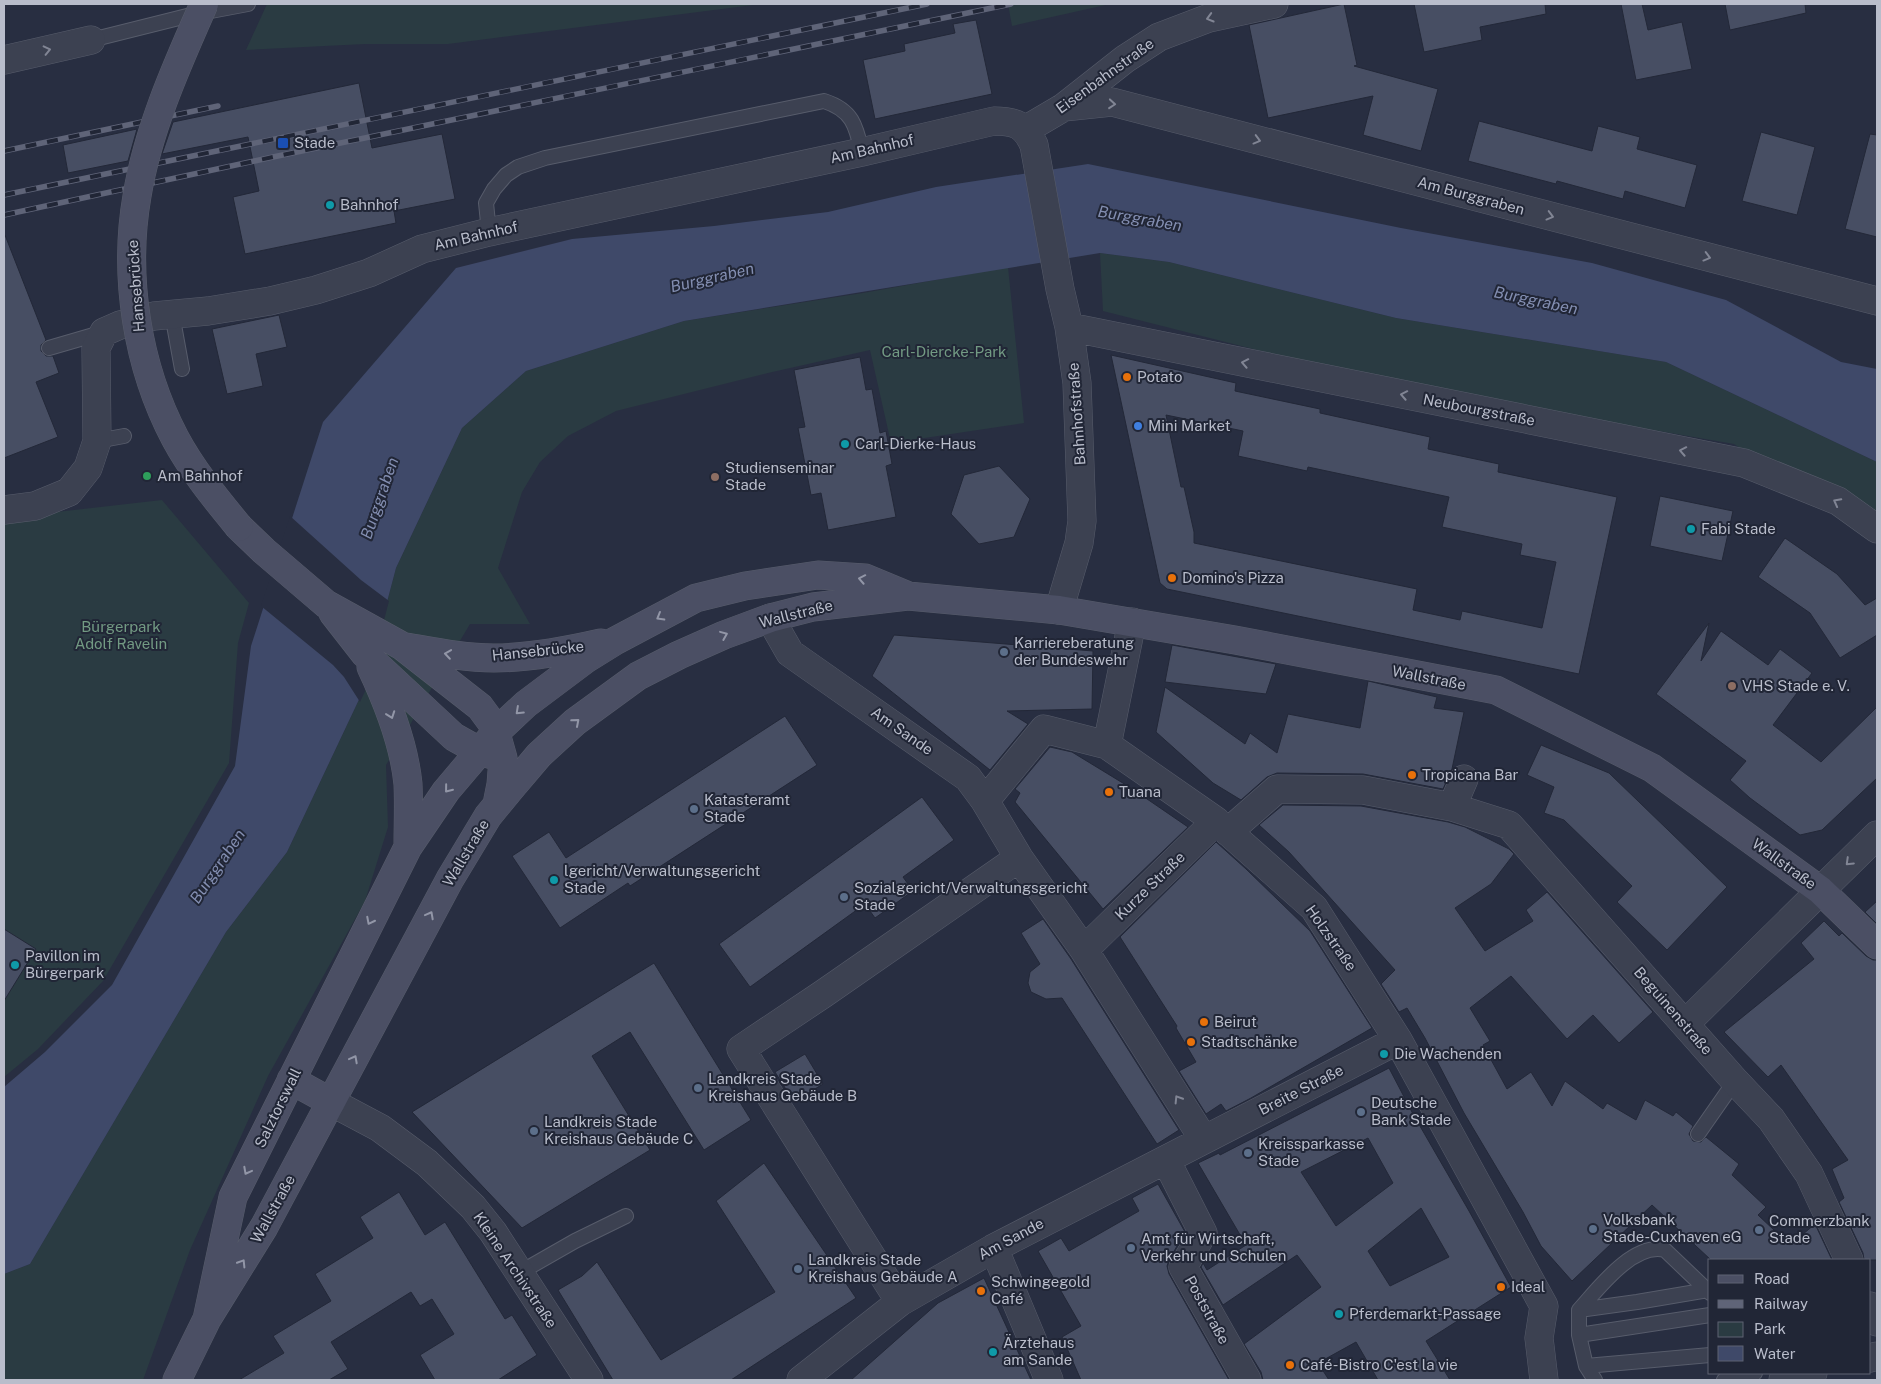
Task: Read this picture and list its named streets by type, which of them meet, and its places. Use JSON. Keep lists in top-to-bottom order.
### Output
{
  "streets": {
    "main road": ["Hansebrücke", "Wallstraße", "Salztorswall"],
    "street": [
      "Eisenbahnstraße",
      "Am Bahnhof",
      "Am Burggraben",
      "Neubourgstraße",
      "Bahnhofstraße",
      "Am Sande",
      "Kurze Straße",
      "Holzstraße",
      "Beguinenstraße",
      "Breite Straße",
      "Kleine Archivstraße",
      "Poststraße"
    ]
  },
  "crossings": [
    ["Eisenbahnstraße", "Am Bahnhof"],
    ["Eisenbahnstraße", "Am Burggraben"],
    ["Eisenbahnstraße", "Bahnhofstraße"],
    ["Am Bahnhof", "Bahnhofstraße"],
    ["Hansebrücke", "Wallstraße"],
    ["Hansebrücke", "Salztorswall"],
    ["Neubourgstraße", "Bahnhofstraße"],
    ["Bahnhofstraße", "Wallstraße"],
    ["Wallstraße", "Am Sande"],
    ["Wallstraße", "Salztorswall"],
    ["Wallstraße", "Kleine Archivstraße"],
    ["Am Sande", "Kurze Straße"],
    ["Am Sande", "Holzstraße"],
    ["Am Sande", "Breite Straße"],
    ["Am Sande", "Poststraße"],
    ["Kurze Straße", "Holzstraße"],
    ["Kurze Straße", "Beguinenstraße"],
    ["Holzstraße", "Beguinenstraße"],
    ["Holzstraße", "Breite Straße"]
  ],
  "one_way": [
    "Eisenbahnstraße",
    "Am Burggraben",
    "Neubourgstraße",
    "Salztorswall"
  ],
  "water": ["Burggraben"],
  "parks": ["Carl-Diercke-Park", "Bürgerpark Adolf Ravelin"],
  "places": {
    "transit": ["Stade"],
    "other": [
      "Bahnhof",
      "Potato",
      "Mini Market",
      "Carl-Dierke-Haus",
      "Am Bahnhof",
      "Studienseminar Stade",
      "Fabi Stade",
      "Domino's Pizza",
      "Karriereberatung der Bundeswehr",
      "VHS Stade e. V.",
      "Tropicana Bar",
      "Tuana",
      "Katasteramt Stade",
      "lgericht/Verwaltungsgericht Stade",
      "Sozialgericht/Verwaltungsgericht Stade",
      "Pavillon im Bürgerpark",
      "Beirut",
      "Stadtschänke",
      "Die Wachenden",
      "Landkreis Stade Kreishaus Gebäude B",
      "Deutsche Bank Stade",
      "Landkreis Stade Kreishaus Gebäude C",
      "Kreissparkasse Stade",
      "Volksbank Stade-Cuxhaven eG",
      "Commerzbank Stade",
      "Amt für Wirtschaft, Verkehr und Schulen",
      "Landkreis Stade Kreishaus Gebäude A",
      "Ideal",
      "Schwingegold Café",
      "Pferdemarkt-Passage",
      "Ärztehaus am Sande",
      "Café-Bistro C'est la vie"
    ]
  },
  "legend": [
    "Road",
    "Railway",
    "Park",
    "Water"
  ]
}
